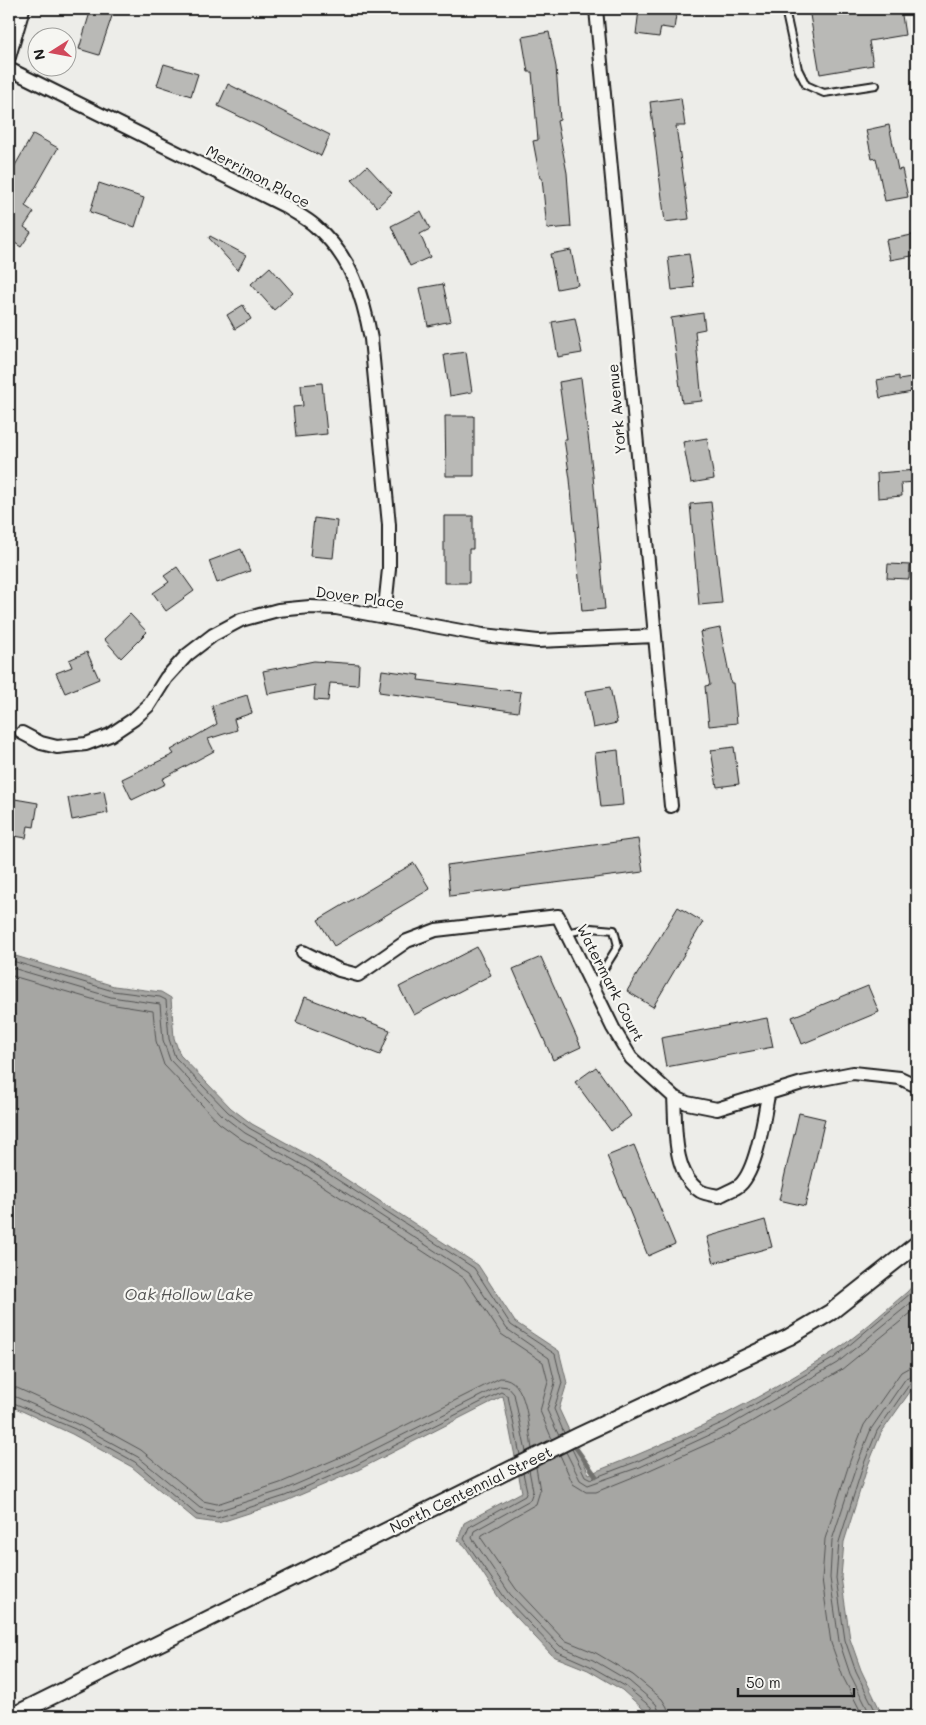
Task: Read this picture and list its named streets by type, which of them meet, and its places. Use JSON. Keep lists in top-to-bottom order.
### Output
{
  "streets": {
    "street": [
      "Merrimon Place",
      "York Avenue",
      "Dover Place",
      "Watermark Court",
      "North Centennial Street"
    ]
  },
  "crossings": [
    ["Merrimon Place", "Dover Place"],
    ["York Avenue", "Dover Place"]
  ],
  "water": ["Oak Hollow Lake"],
  "scale_bar": "50 m",
  "north": "left"
}
